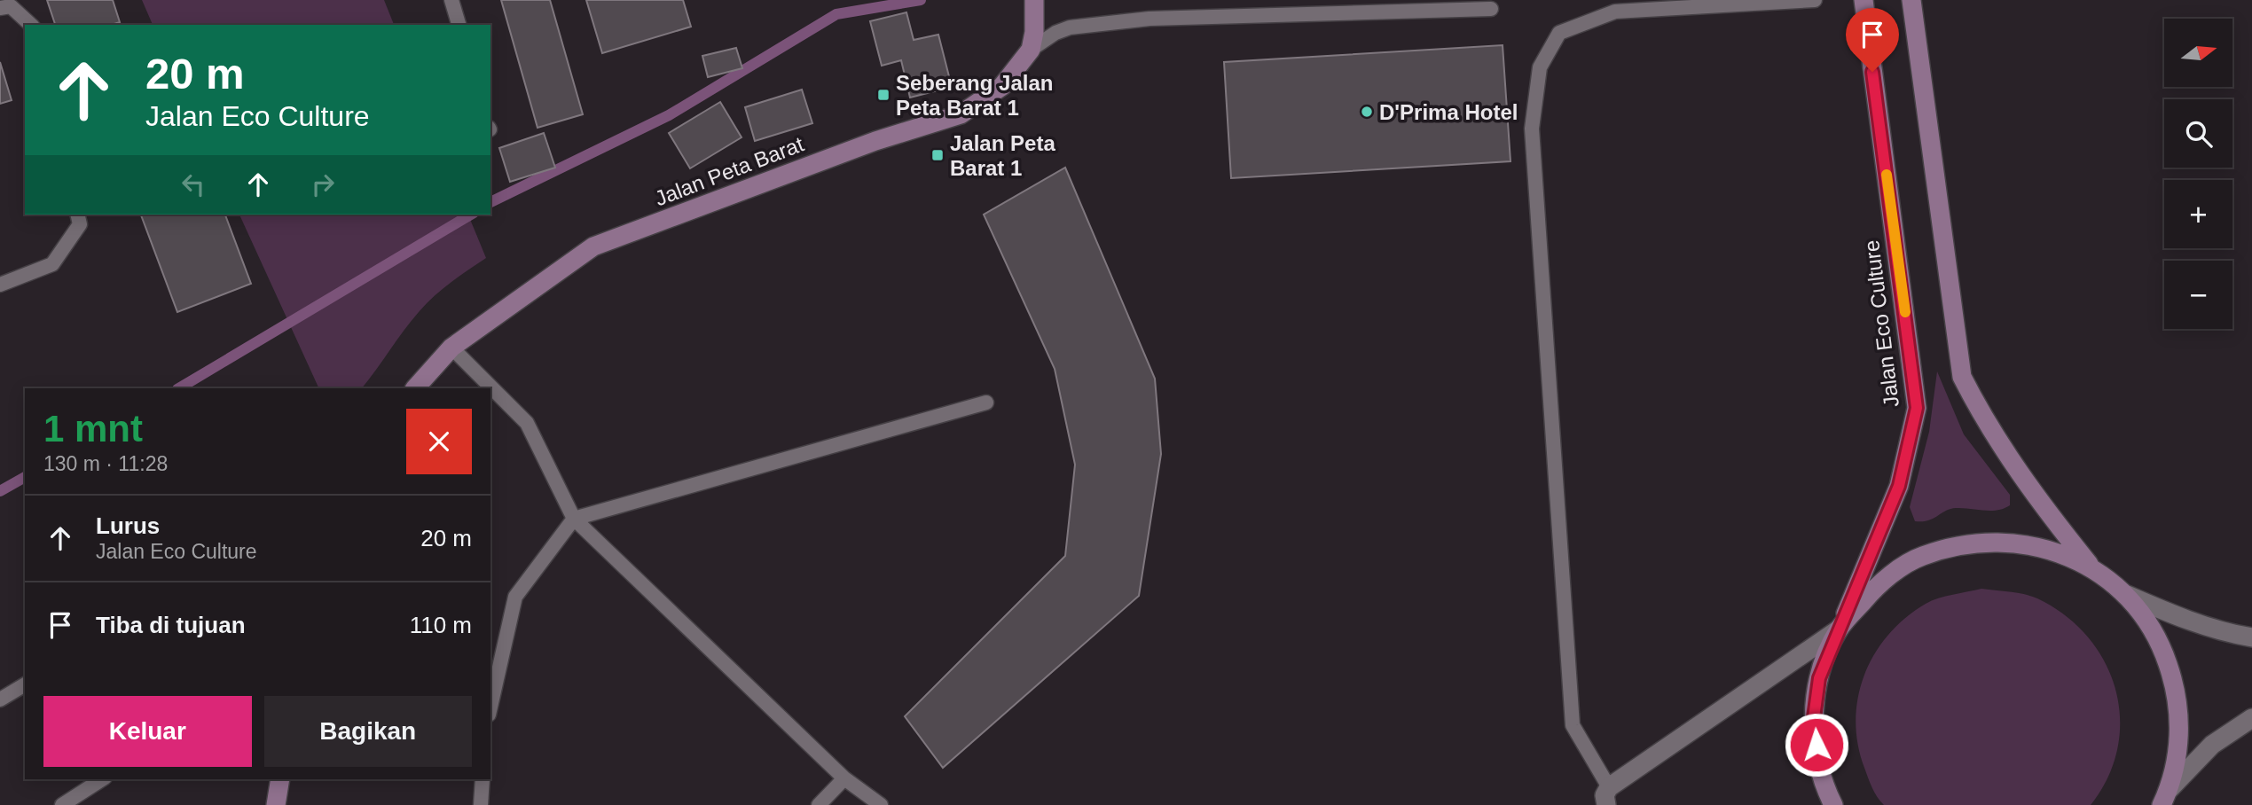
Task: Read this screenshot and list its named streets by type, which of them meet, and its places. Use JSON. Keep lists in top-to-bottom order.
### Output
{
  "streets": {
    "street": ["Jalan Peta Barat", "Jalan Eco Culture"]
  },
  "places": {
    "transit": ["Seberang Jalan Peta Barat 1", "Jalan Peta Barat 1"],
    "other": ["D'Prima Hotel"]
  },
  "north": "right",
  "page": {
    "map_buttons": ["+", "−"],
    "turn": ["20 m", "Jalan Eco Culture"],
    "heading": ["1 mnt", "130 m · 11:28"],
    "list": [
      {
        "name": "Lurus",
        "note": "Jalan Eco Culture",
        "value": "20 m"
      },
      {
        "name": "Tiba di tujuan",
        "value": "110 m"
      }
    ],
    "buttons": ["Keluar", "Bagikan"]
  }
}
